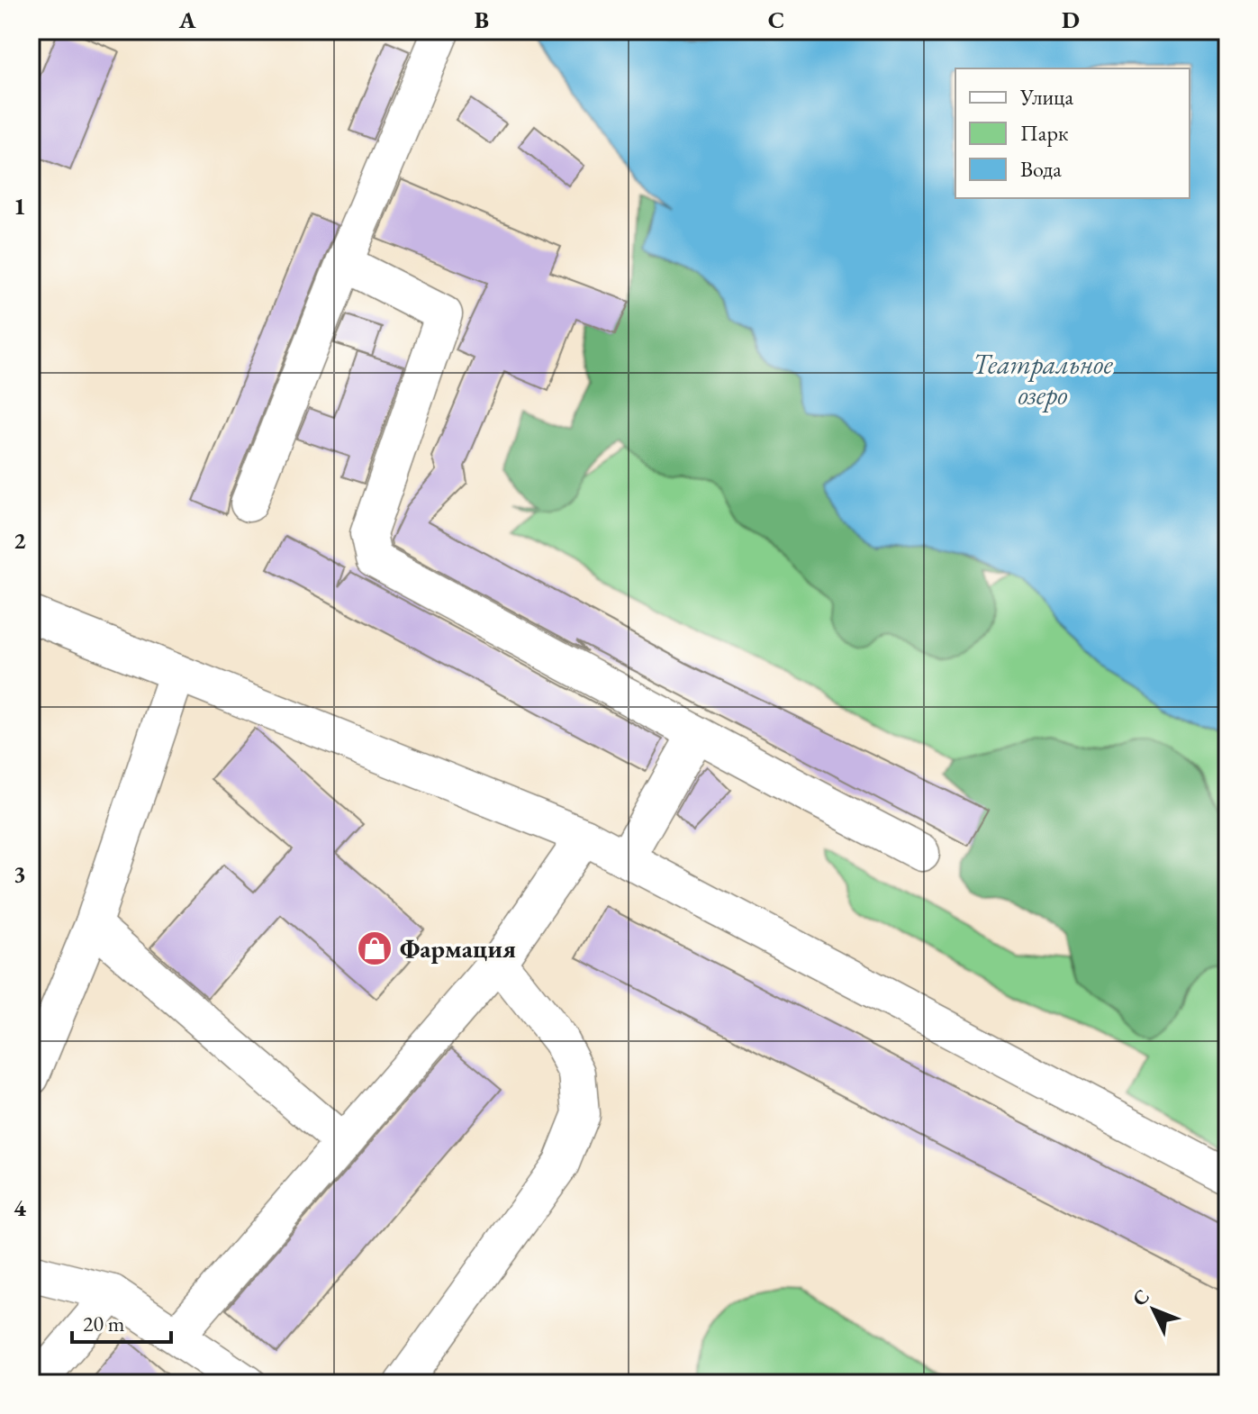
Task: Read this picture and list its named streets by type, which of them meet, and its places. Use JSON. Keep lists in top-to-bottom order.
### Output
{
  "water": ["Театральное озеро"],
  "places": {
    "shop": ["Фармация"]
  },
  "legend": ["Улица", "Парк", "Вода"],
  "scale_bar": "20 m",
  "north": "top left",
  "grid": {
    "columns": [
      "A",
      "B",
      "C",
      "D"
    ],
    "rows": [
      "1",
      "2",
      "3",
      "4"
    ]
  }
}
